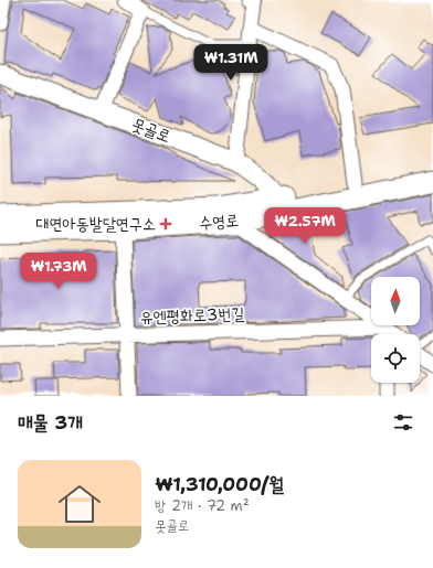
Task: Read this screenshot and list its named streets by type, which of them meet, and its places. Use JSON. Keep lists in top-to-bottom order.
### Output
{
  "streets": {
    "main road": ["수영로"],
    "street": ["못골로", "유엔평화로3번길"]
  },
  "crossings": [
    ["못골로", "수영로"]
  ],
  "places": {
    "health": ["대연아동발달연구소"]
  },
  "north": "top",
  "page": {
    "price": ["₩1.31M", "₩2.57M", "₩1.73M"],
    "heading": "매물 3개",
    "list": [
      {
        "name": "₩1,310,000/월",
        "note": "방 2개 · 72 m² · 못골로"
      }
    ]
  }
}
